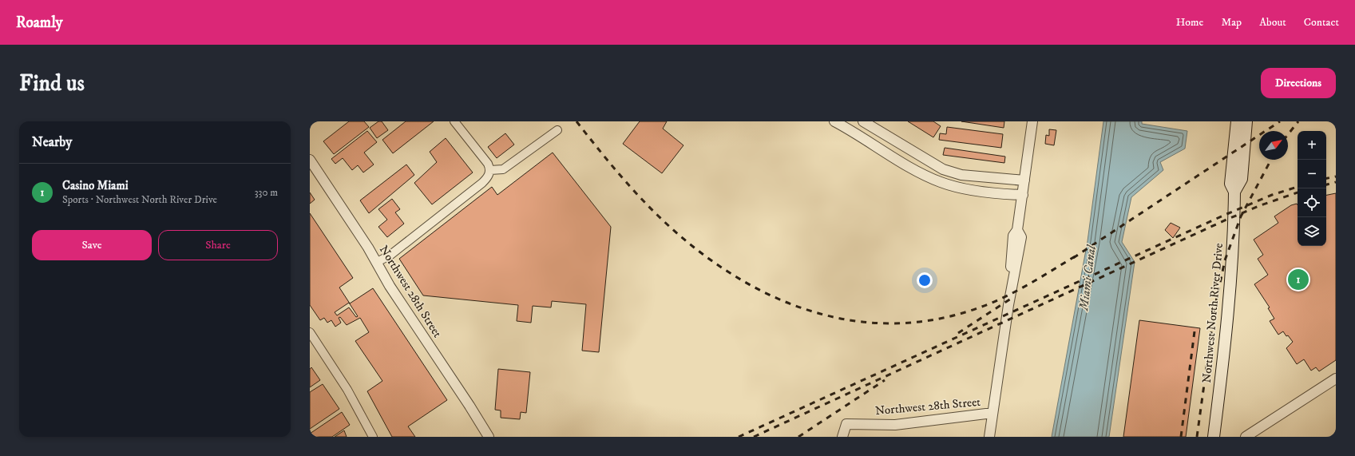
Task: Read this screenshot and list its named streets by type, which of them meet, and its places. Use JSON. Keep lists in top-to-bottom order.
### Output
{
  "streets": {
    "main road": ["Northwest North River Drive"],
    "street": ["Northwest 28th Street"]
  },
  "water": ["Miami Canal"],
  "north": "top right",
  "page": {
    "header": "Roamly",
    "nav": [
      "Home",
      "Map",
      "About",
      "Contact"
    ],
    "buttons": [
      "Directions",
      ["Save", "Share"]
    ],
    "title": "Find us",
    "heading": "Nearby",
    "map_buttons": ["+", "−"],
    "list": [
      {
        "mark": "1",
        "name": "Casino Miami",
        "note": "Sports · Northwest North River Drive",
        "value": "330 m"
      }
    ],
    "pins": "1"
  }
}
